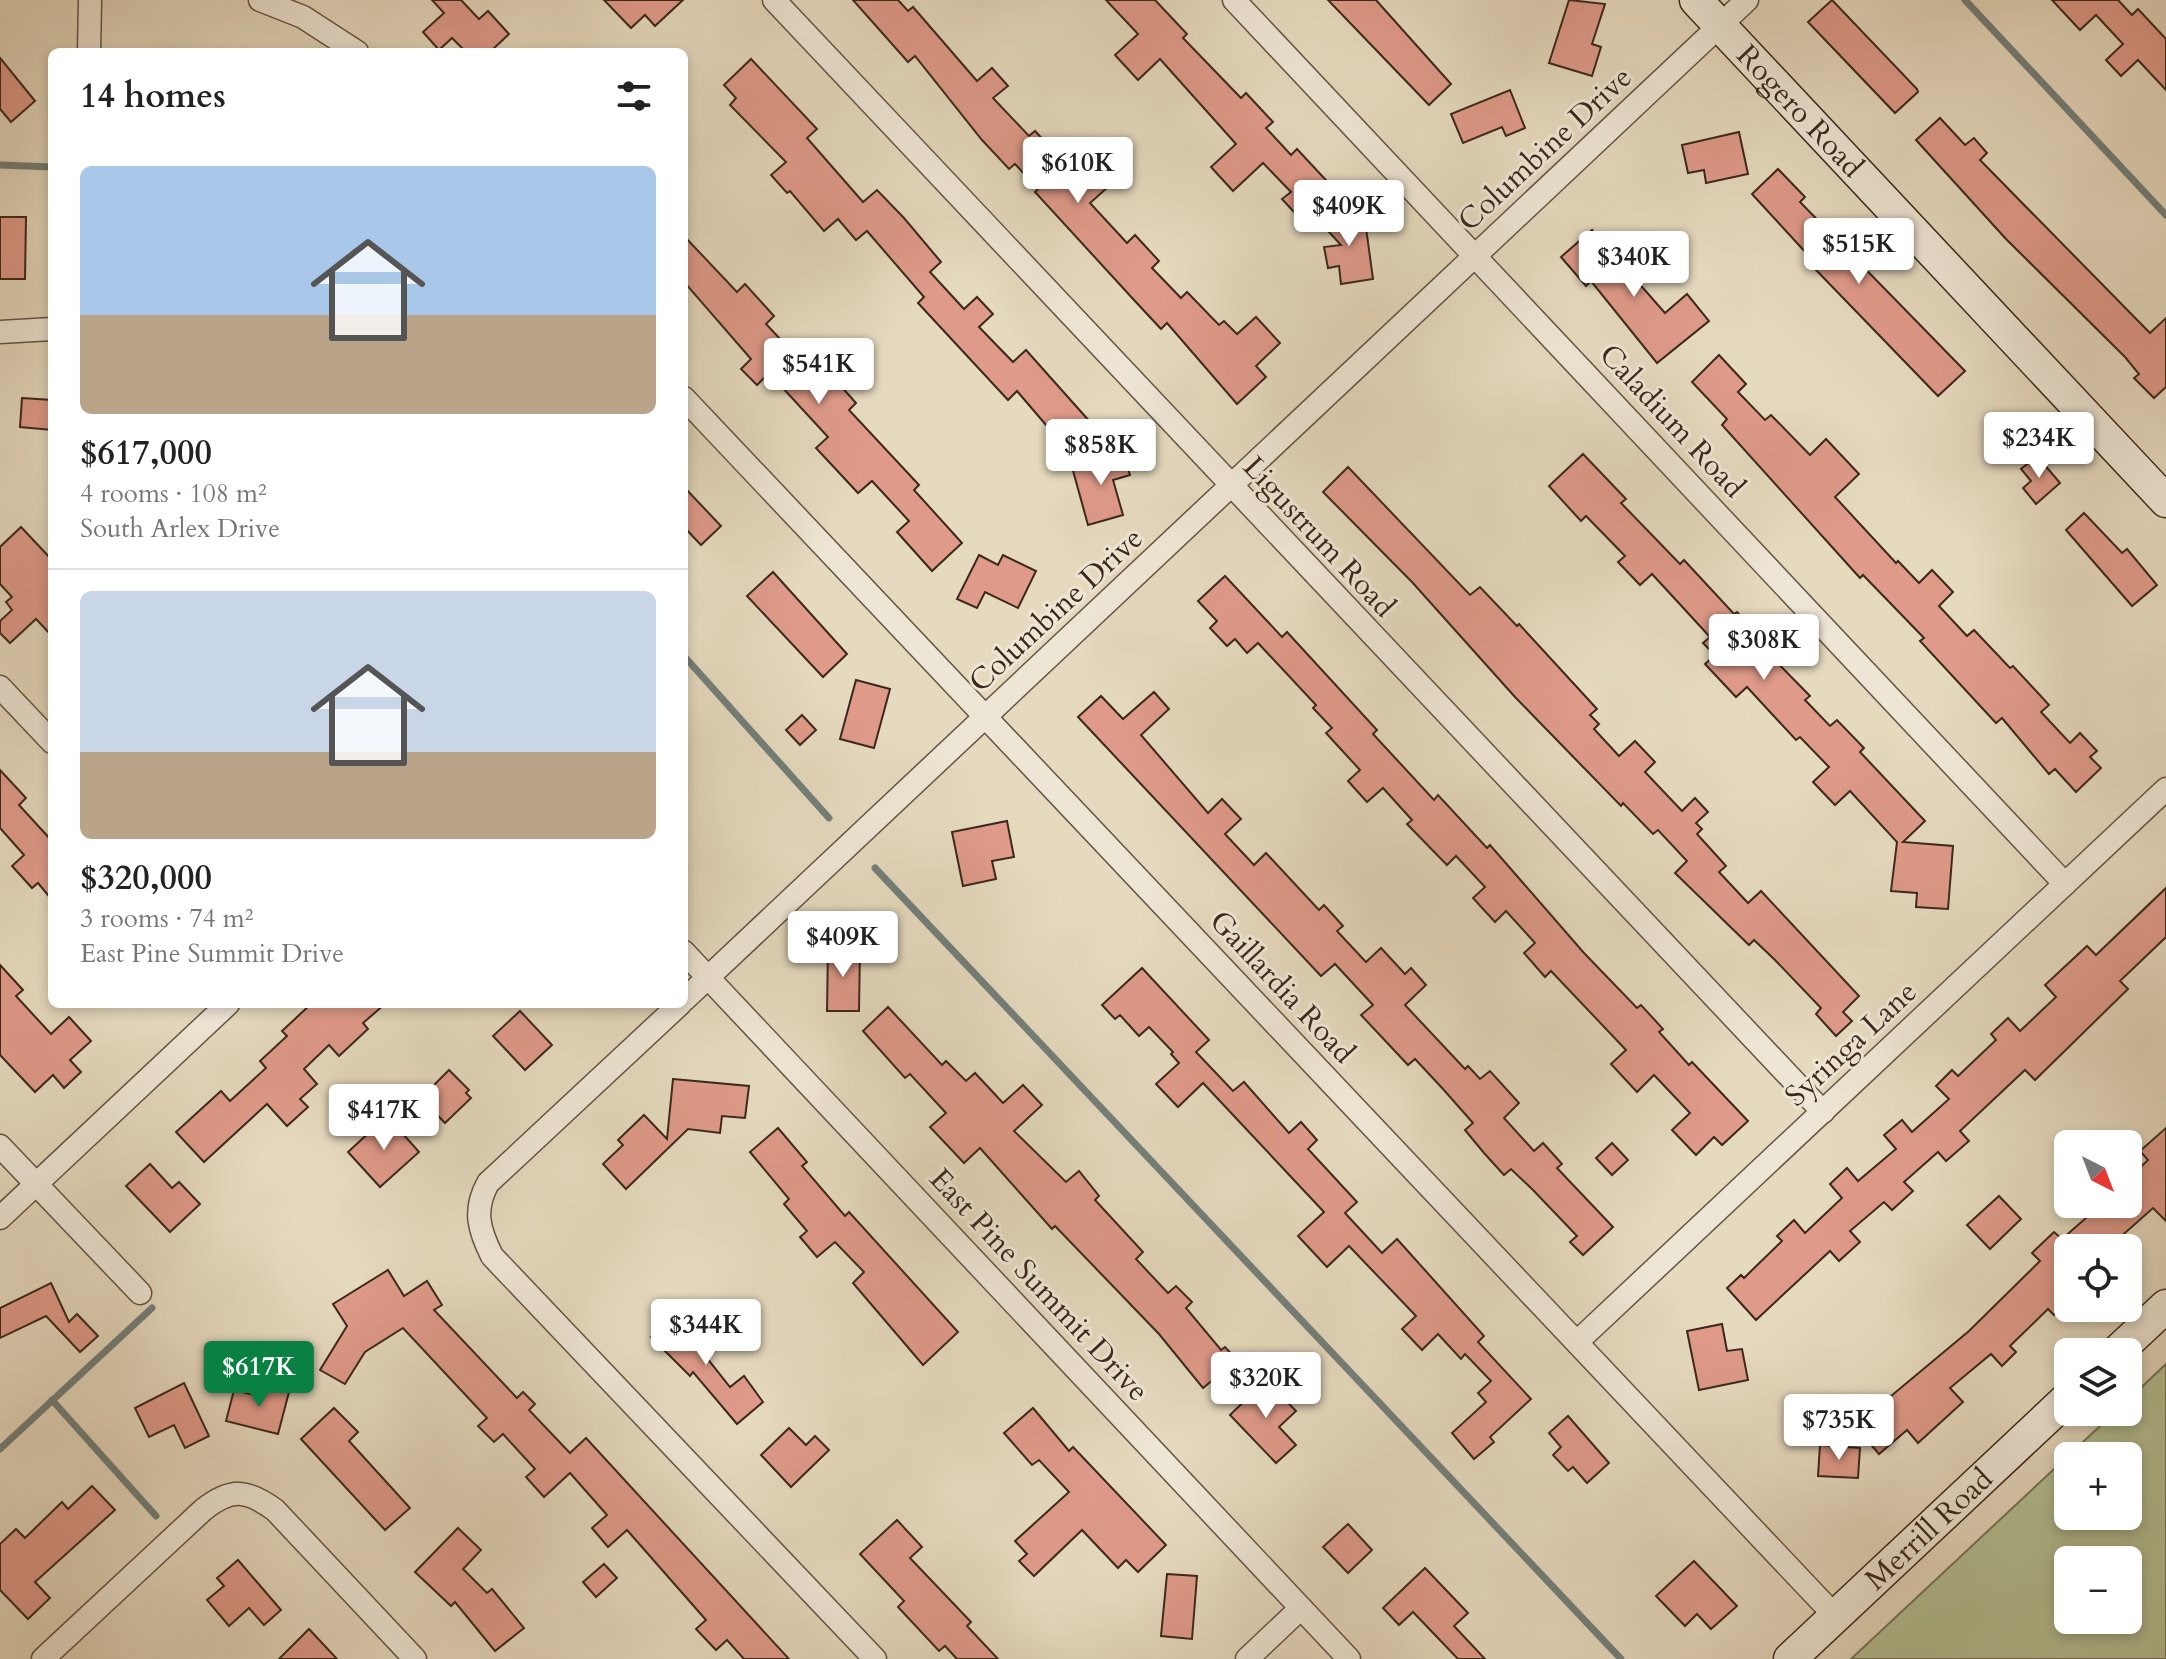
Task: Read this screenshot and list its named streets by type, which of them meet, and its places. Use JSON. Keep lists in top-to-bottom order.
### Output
{
  "streets": {
    "main road": ["Rogero Road", "Merrill Road"],
    "street": [
      "Columbine Drive",
      "Caladium Road",
      "Ligustrum Road",
      "Gaillardia Road",
      "Syringa Lane",
      "East Pine Summit Drive"
    ]
  },
  "crossings": [
    ["Rogero Road", "Columbine Drive"],
    ["Columbine Drive", "Caladium Road"],
    ["Columbine Drive", "Ligustrum Road"],
    ["Columbine Drive", "Gaillardia Road"],
    ["Columbine Drive", "East Pine Summit Drive"],
    ["Caladium Road", "Syringa Lane"],
    ["Ligustrum Road", "Syringa Lane"],
    ["Gaillardia Road", "Syringa Lane"],
    ["Gaillardia Road", "Merrill Road"]
  ],
  "north": "bottom right",
  "page": {
    "heading": "14 homes",
    "price": [
      "$610K",
      "$409K",
      "$515K",
      "$340K",
      "$541K",
      "$234K",
      "$858K",
      "$308K",
      "$409K",
      "$417K",
      "$344K",
      "$617K",
      "$320K",
      "$735K"
    ],
    "list": [
      {
        "name": "$617,000",
        "note": "4 rooms · 108 m² · South Arlex Drive"
      },
      {
        "name": "$320,000",
        "note": "3 rooms · 74 m² · East Pine Summit Drive"
      }
    ],
    "map_buttons": ["+", "−"]
  }
}
